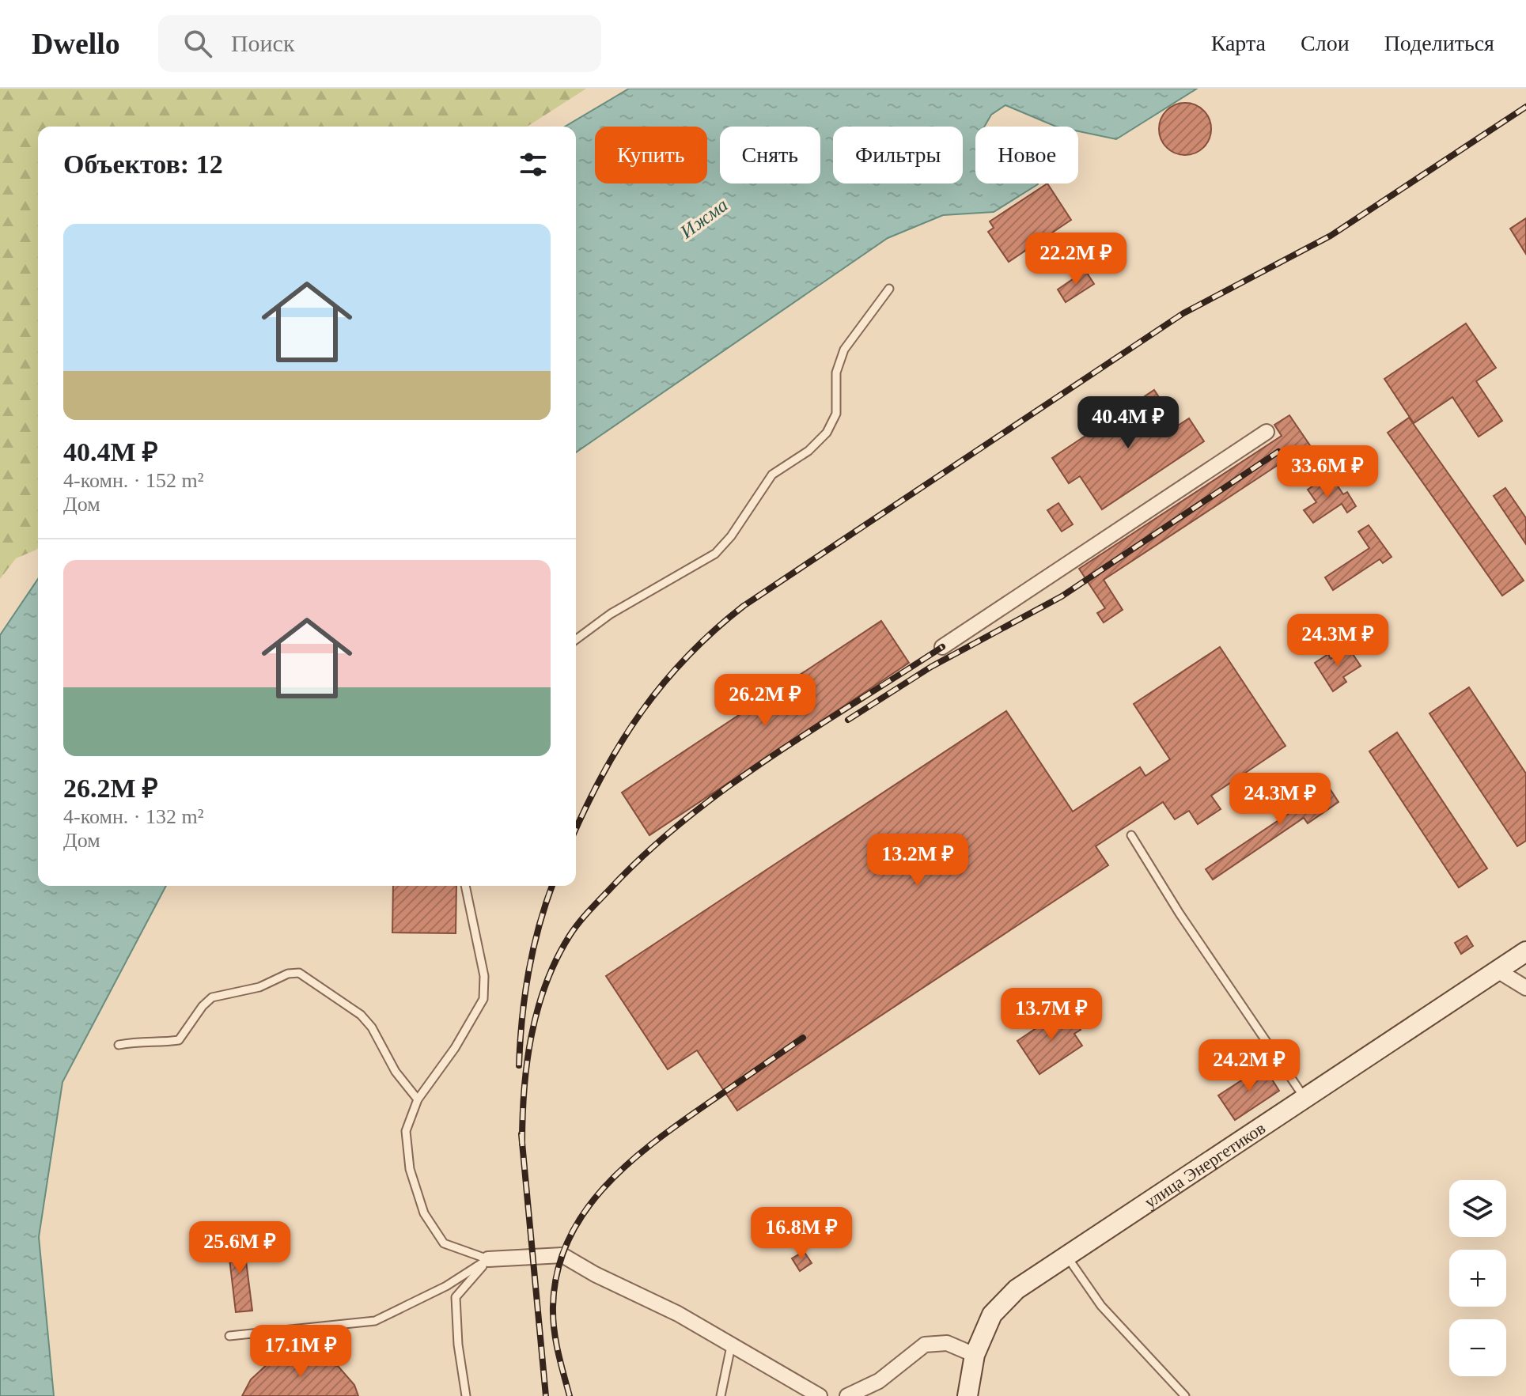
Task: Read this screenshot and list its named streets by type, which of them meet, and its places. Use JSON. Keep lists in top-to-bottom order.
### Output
{
  "streets": {
    "main road": ["улица Энергетиков"]
  },
  "water": ["Ижма"],
  "page": {
    "header": "Dwello",
    "search": "Поиск",
    "nav": ["Карта", "Слои", "Поделиться"],
    "chip": [
      "Купить",
      "Снять",
      "Фильтры",
      "Новое"
    ],
    "heading": "Объектов: 12",
    "list": [
      {
        "name": "40.4M ₽",
        "note": "4-комн. · 152 m² · Дом"
      },
      {
        "name": "26.2M ₽",
        "note": "4-комн. · 132 m² · Дом"
      }
    ],
    "price": [
      "22.2M ₽",
      "40.4M ₽",
      "33.6M ₽",
      "24.3M ₽",
      "26.2M ₽",
      "24.3M ₽",
      "13.2M ₽",
      "13.7M ₽",
      "24.2M ₽",
      "16.8M ₽",
      "25.6M ₽",
      "17.1M ₽"
    ],
    "map_buttons": ["+", "−"]
  }
}
